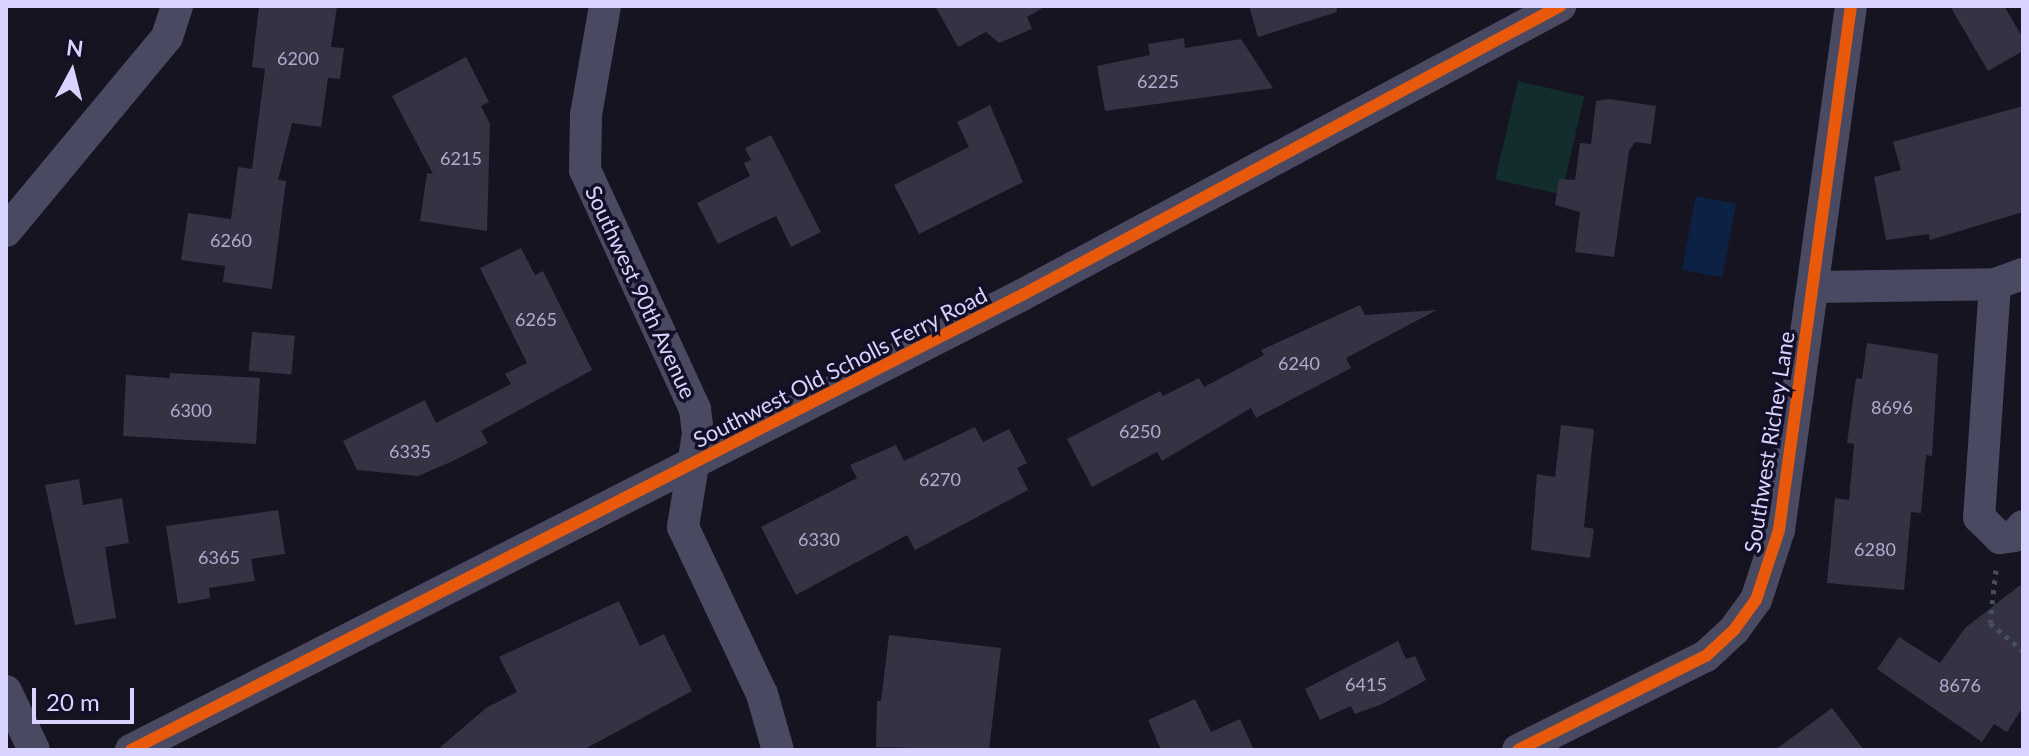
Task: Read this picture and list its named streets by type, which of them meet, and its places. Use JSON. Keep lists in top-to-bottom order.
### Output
{
  "streets": {
    "street": ["Southwest 90th Avenue", "Southwest Old Scholls Ferry Road", "Southwest Richey Lane"]
  },
  "crossings": [
    ["Southwest 90th Avenue", "Southwest Old Scholls Ferry Road"]
  ],
  "house_numbers": [
    "6200",
    "6225",
    "6215",
    "6260",
    "6265",
    "6240",
    "8696",
    "6300",
    "6250",
    "6335",
    "6270",
    "6330",
    "6280",
    "6365",
    "6415",
    "8676"
  ],
  "scale_bar": "20 m",
  "north": "top"
}
